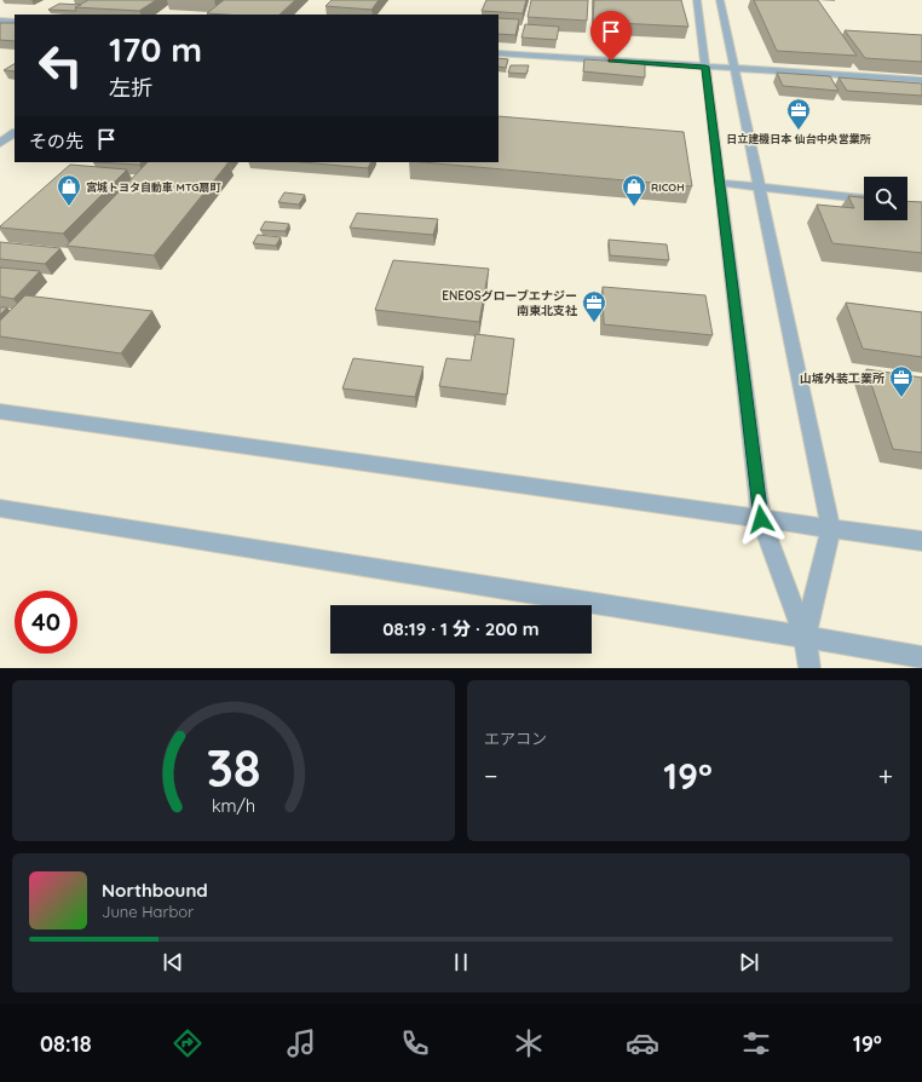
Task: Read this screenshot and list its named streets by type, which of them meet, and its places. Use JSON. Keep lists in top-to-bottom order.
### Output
{
  "places": {
    "office": ["日立建機日本 仙台中央営業所", "ENEOSグローブエナジー 南東北支社", "山城外装工業所"],
    "shop": ["宮城トヨタ自動車 MTG扇町", "RICOH"]
  },
  "page": {
    "turn": ["170 m", "左折"],
    "then": "その先",
    "limit": "40",
    "trip": "08:19 · 1 分 · 200 m",
    "tile": "エアコン",
    "heat": ["−", "19°", "+"],
    "song": ["Northbound", "June Harbor"],
    "tabs": ["08:18", "19°"],
    "gauge": ["38", "km/h"]
  }
}
